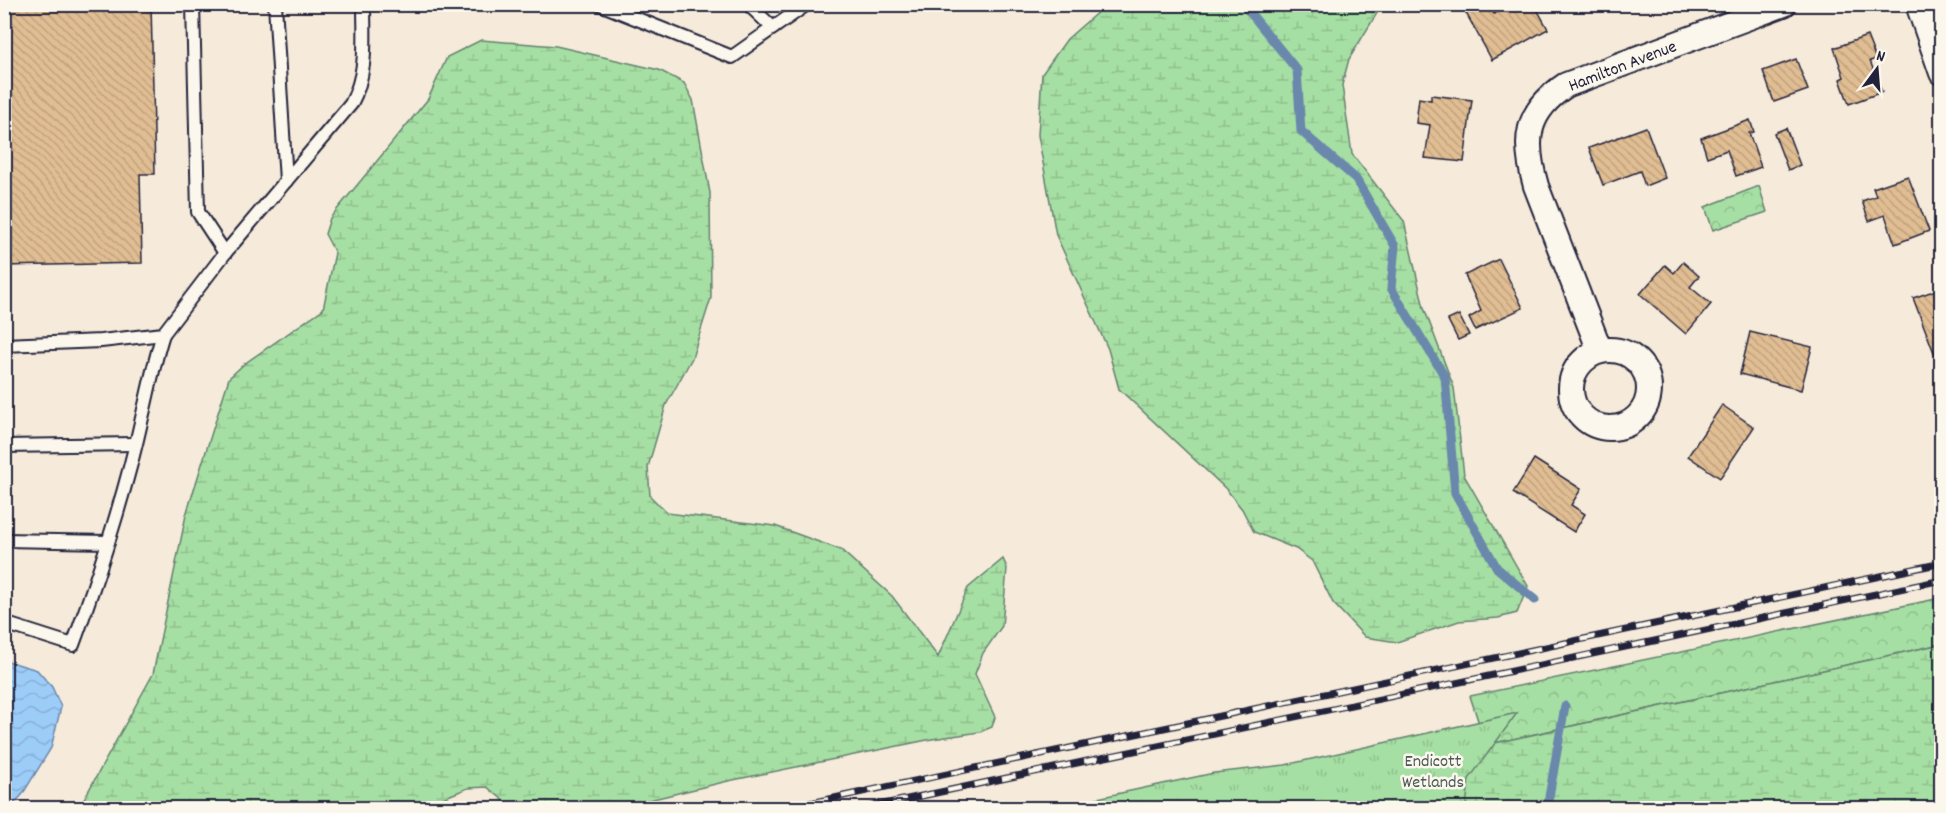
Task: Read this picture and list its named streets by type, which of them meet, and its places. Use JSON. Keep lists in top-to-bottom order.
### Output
{
  "streets": {
    "street": ["Hamilton Avenue"]
  },
  "parks": ["Endicott Wetlands"],
  "north": "top"
}
